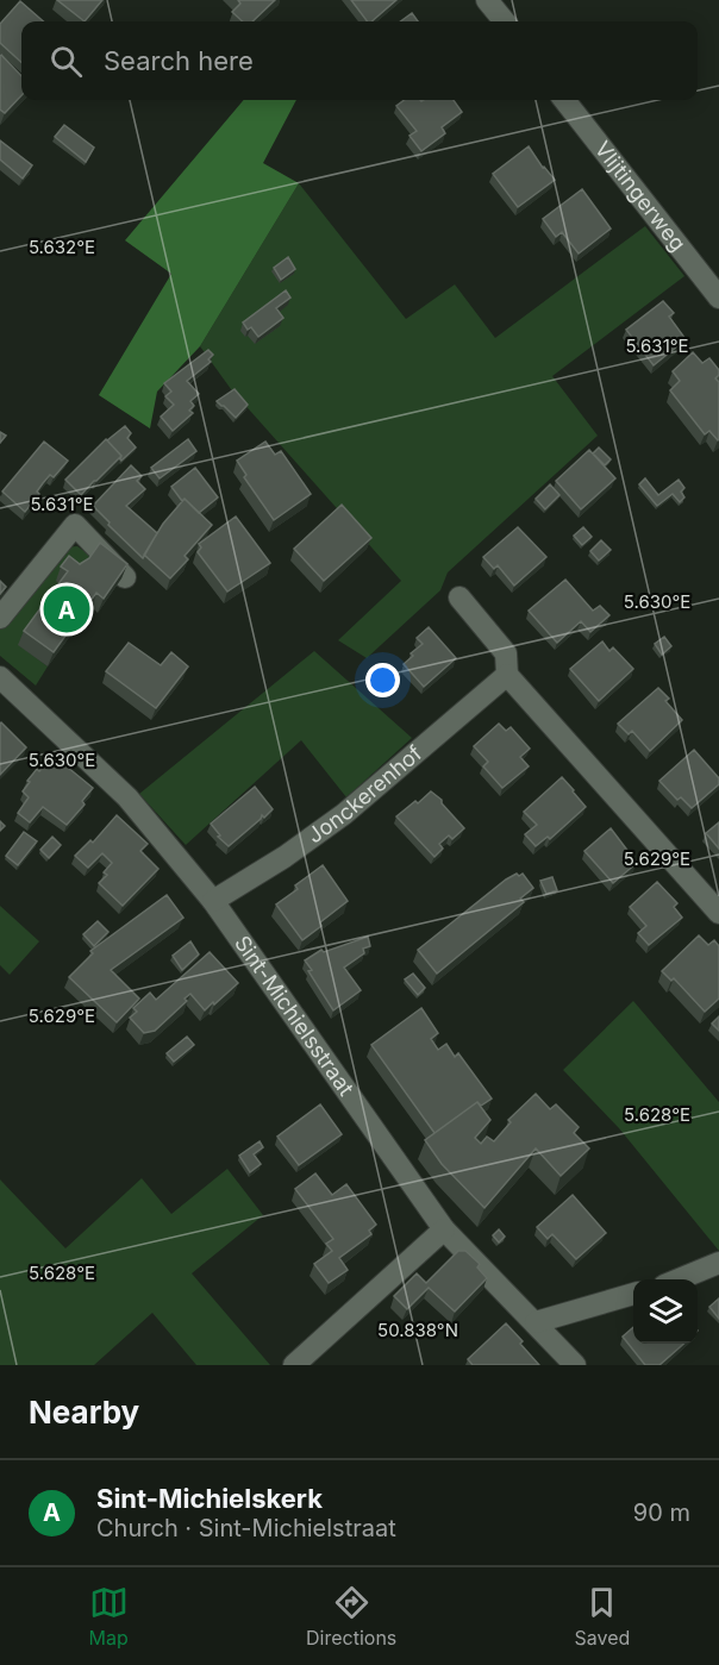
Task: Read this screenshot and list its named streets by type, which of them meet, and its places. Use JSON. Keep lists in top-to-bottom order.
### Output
{
  "streets": {
    "street": ["Vlijtingerweg", "Jonckerenhof", "Sint-Michielsstraat"]
  },
  "crossings": [
    ["Jonckerenhof", "Sint-Michielsstraat"]
  ],
  "page": {
    "search": "Search here",
    "pins": "A",
    "heading": "Nearby",
    "list": [
      {
        "mark": "A",
        "name": "Sint-Michielskerk",
        "note": "Church · Sint-Michielstraat",
        "value": "90 m"
      }
    ],
    "nav": ["Map", "Directions", "Saved"]
  },
  "coordinates": [
    "5.632°E",
    "5.631°E",
    "5.630°E",
    "5.629°E",
    "5.628°E",
    "50.838°N"
  ]
}
